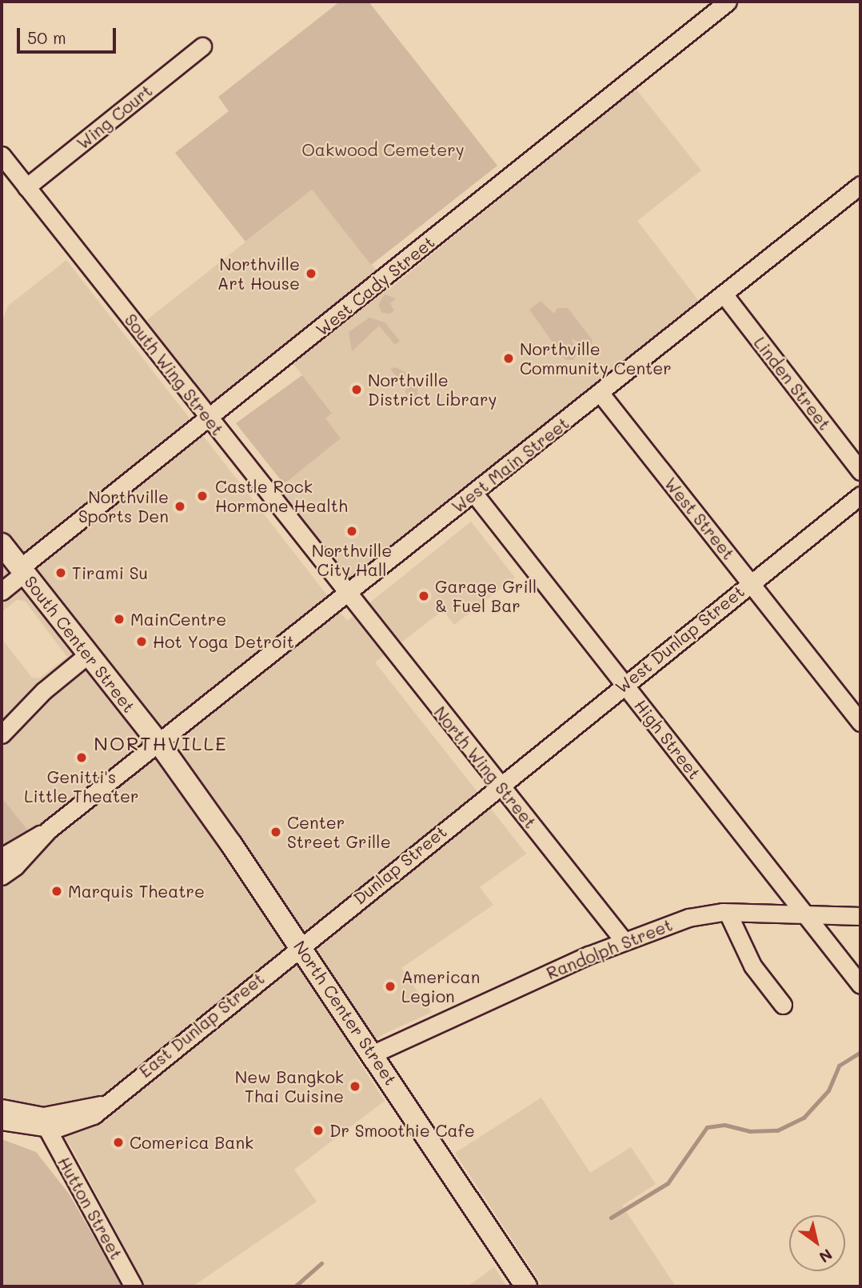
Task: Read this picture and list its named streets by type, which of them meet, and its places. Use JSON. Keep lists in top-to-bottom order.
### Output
{
  "streets": {
    "main road": ["South Center Street", "North Center Street"],
    "street": [
      "Wing Court",
      "West Cady Street",
      "South Wing Street",
      "Linden Street",
      "West Main Street",
      "West Street",
      "West Dunlap Street",
      "High Street",
      "North Wing Street",
      "Dunlap Street",
      "Randolph Street",
      "East Dunlap Street",
      "Hutton Street"
    ]
  },
  "crossings": [
    ["Wing Court", "South Wing Street"],
    ["West Cady Street", "South Wing Street"],
    ["West Cady Street", "South Center Street"],
    ["South Wing Street", "West Main Street"],
    ["South Wing Street", "North Wing Street"],
    ["Linden Street", "West Main Street"],
    ["West Main Street", "West Street"],
    ["West Main Street", "South Center Street"],
    ["West Main Street", "High Street"],
    ["West Main Street", "North Wing Street"],
    ["West Main Street", "North Center Street"],
    ["West Street", "West Dunlap Street"],
    ["West Dunlap Street", "High Street"],
    ["West Dunlap Street", "North Wing Street"],
    ["West Dunlap Street", "Dunlap Street"],
    ["South Center Street", "North Center Street"],
    ["High Street", "Randolph Street"],
    ["North Wing Street", "Dunlap Street"],
    ["North Wing Street", "Randolph Street"],
    ["Dunlap Street", "North Center Street"],
    ["Dunlap Street", "East Dunlap Street"],
    ["Randolph Street", "North Center Street"],
    ["North Center Street", "East Dunlap Street"],
    ["East Dunlap Street", "Hutton Street"]
  ],
  "districts": ["NORTHVILLE"],
  "parks": ["Oakwood Cemetery"],
  "places": [
    "Northville Art House",
    "Northville Community Center",
    "Northville District Library",
    "Castle Rock Hormone Health",
    "Northville Sports Den",
    "Northville City Hall",
    "Tirami Su",
    "Garage Grill & Fuel Bar",
    "MainCentre",
    "Hot Yoga Detroit",
    "Genitti's Little Theater",
    "Center Street Grille",
    "Marquis Theatre",
    "American Legion",
    "New Bangkok Thai Cuisine",
    "Dr Smoothie Cafe",
    "Comerica Bank"
  ],
  "scale_bar": "50 m",
  "north": "bottom right"
}
